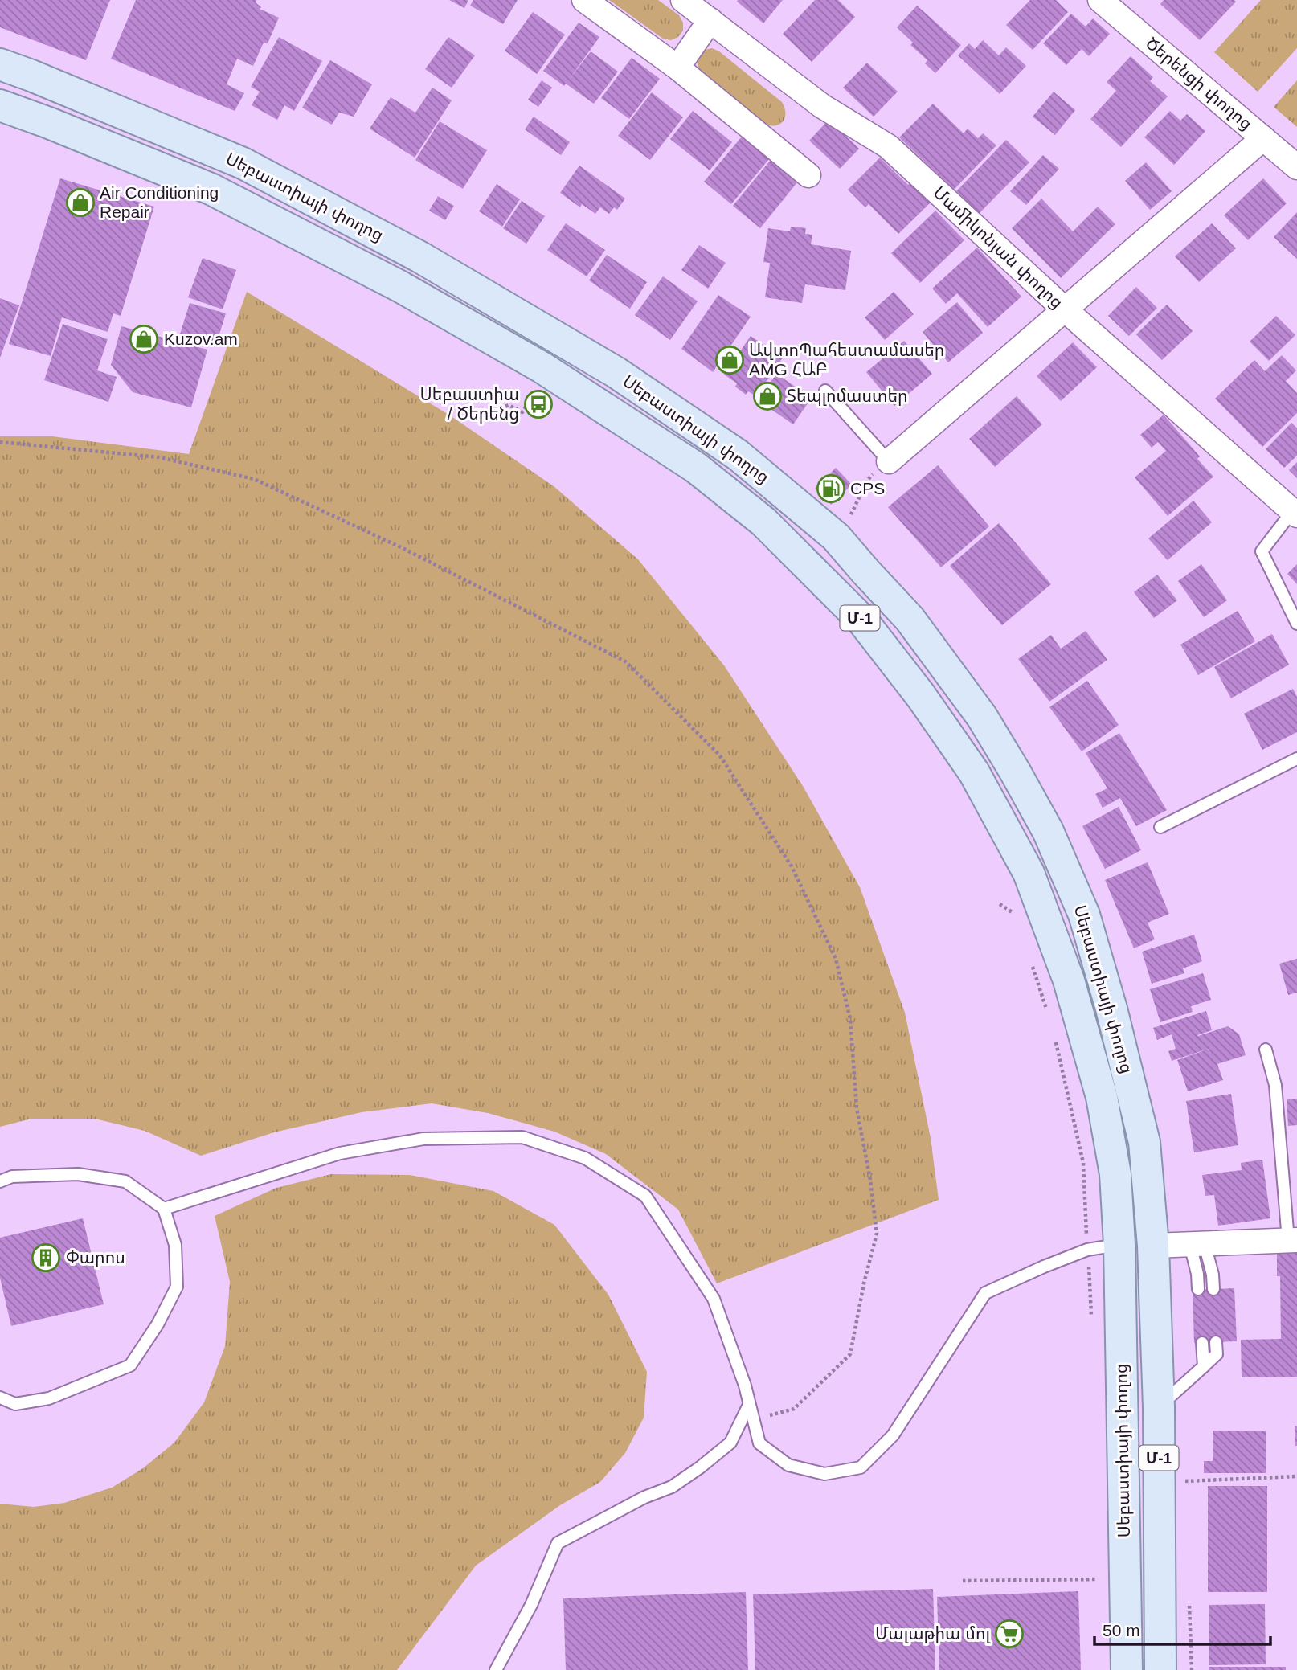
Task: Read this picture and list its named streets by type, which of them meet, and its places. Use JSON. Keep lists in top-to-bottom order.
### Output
{
  "streets": {
    "main road": ["Սեբաստիայի փողոց", "Մ-1"],
    "street": ["Ծերենցի փողոց", "Մամիկոնյան փողոց"]
  },
  "places": {
    "shop": [
      "Air Conditioning Repair",
      "Kuzov.am",
      "ԱվտոՊահեստամասեր AMG ՀԱԲ",
      "Տեպլոմաստեր"
    ],
    "bus stop": ["Սեբաստիա / Ծերենց"],
    "fuel station": ["CPS"],
    "building": ["Փարոս"],
    "supermarket": ["Մալաթիա մոլ"]
  },
  "scale_bar": "50 m"
}
